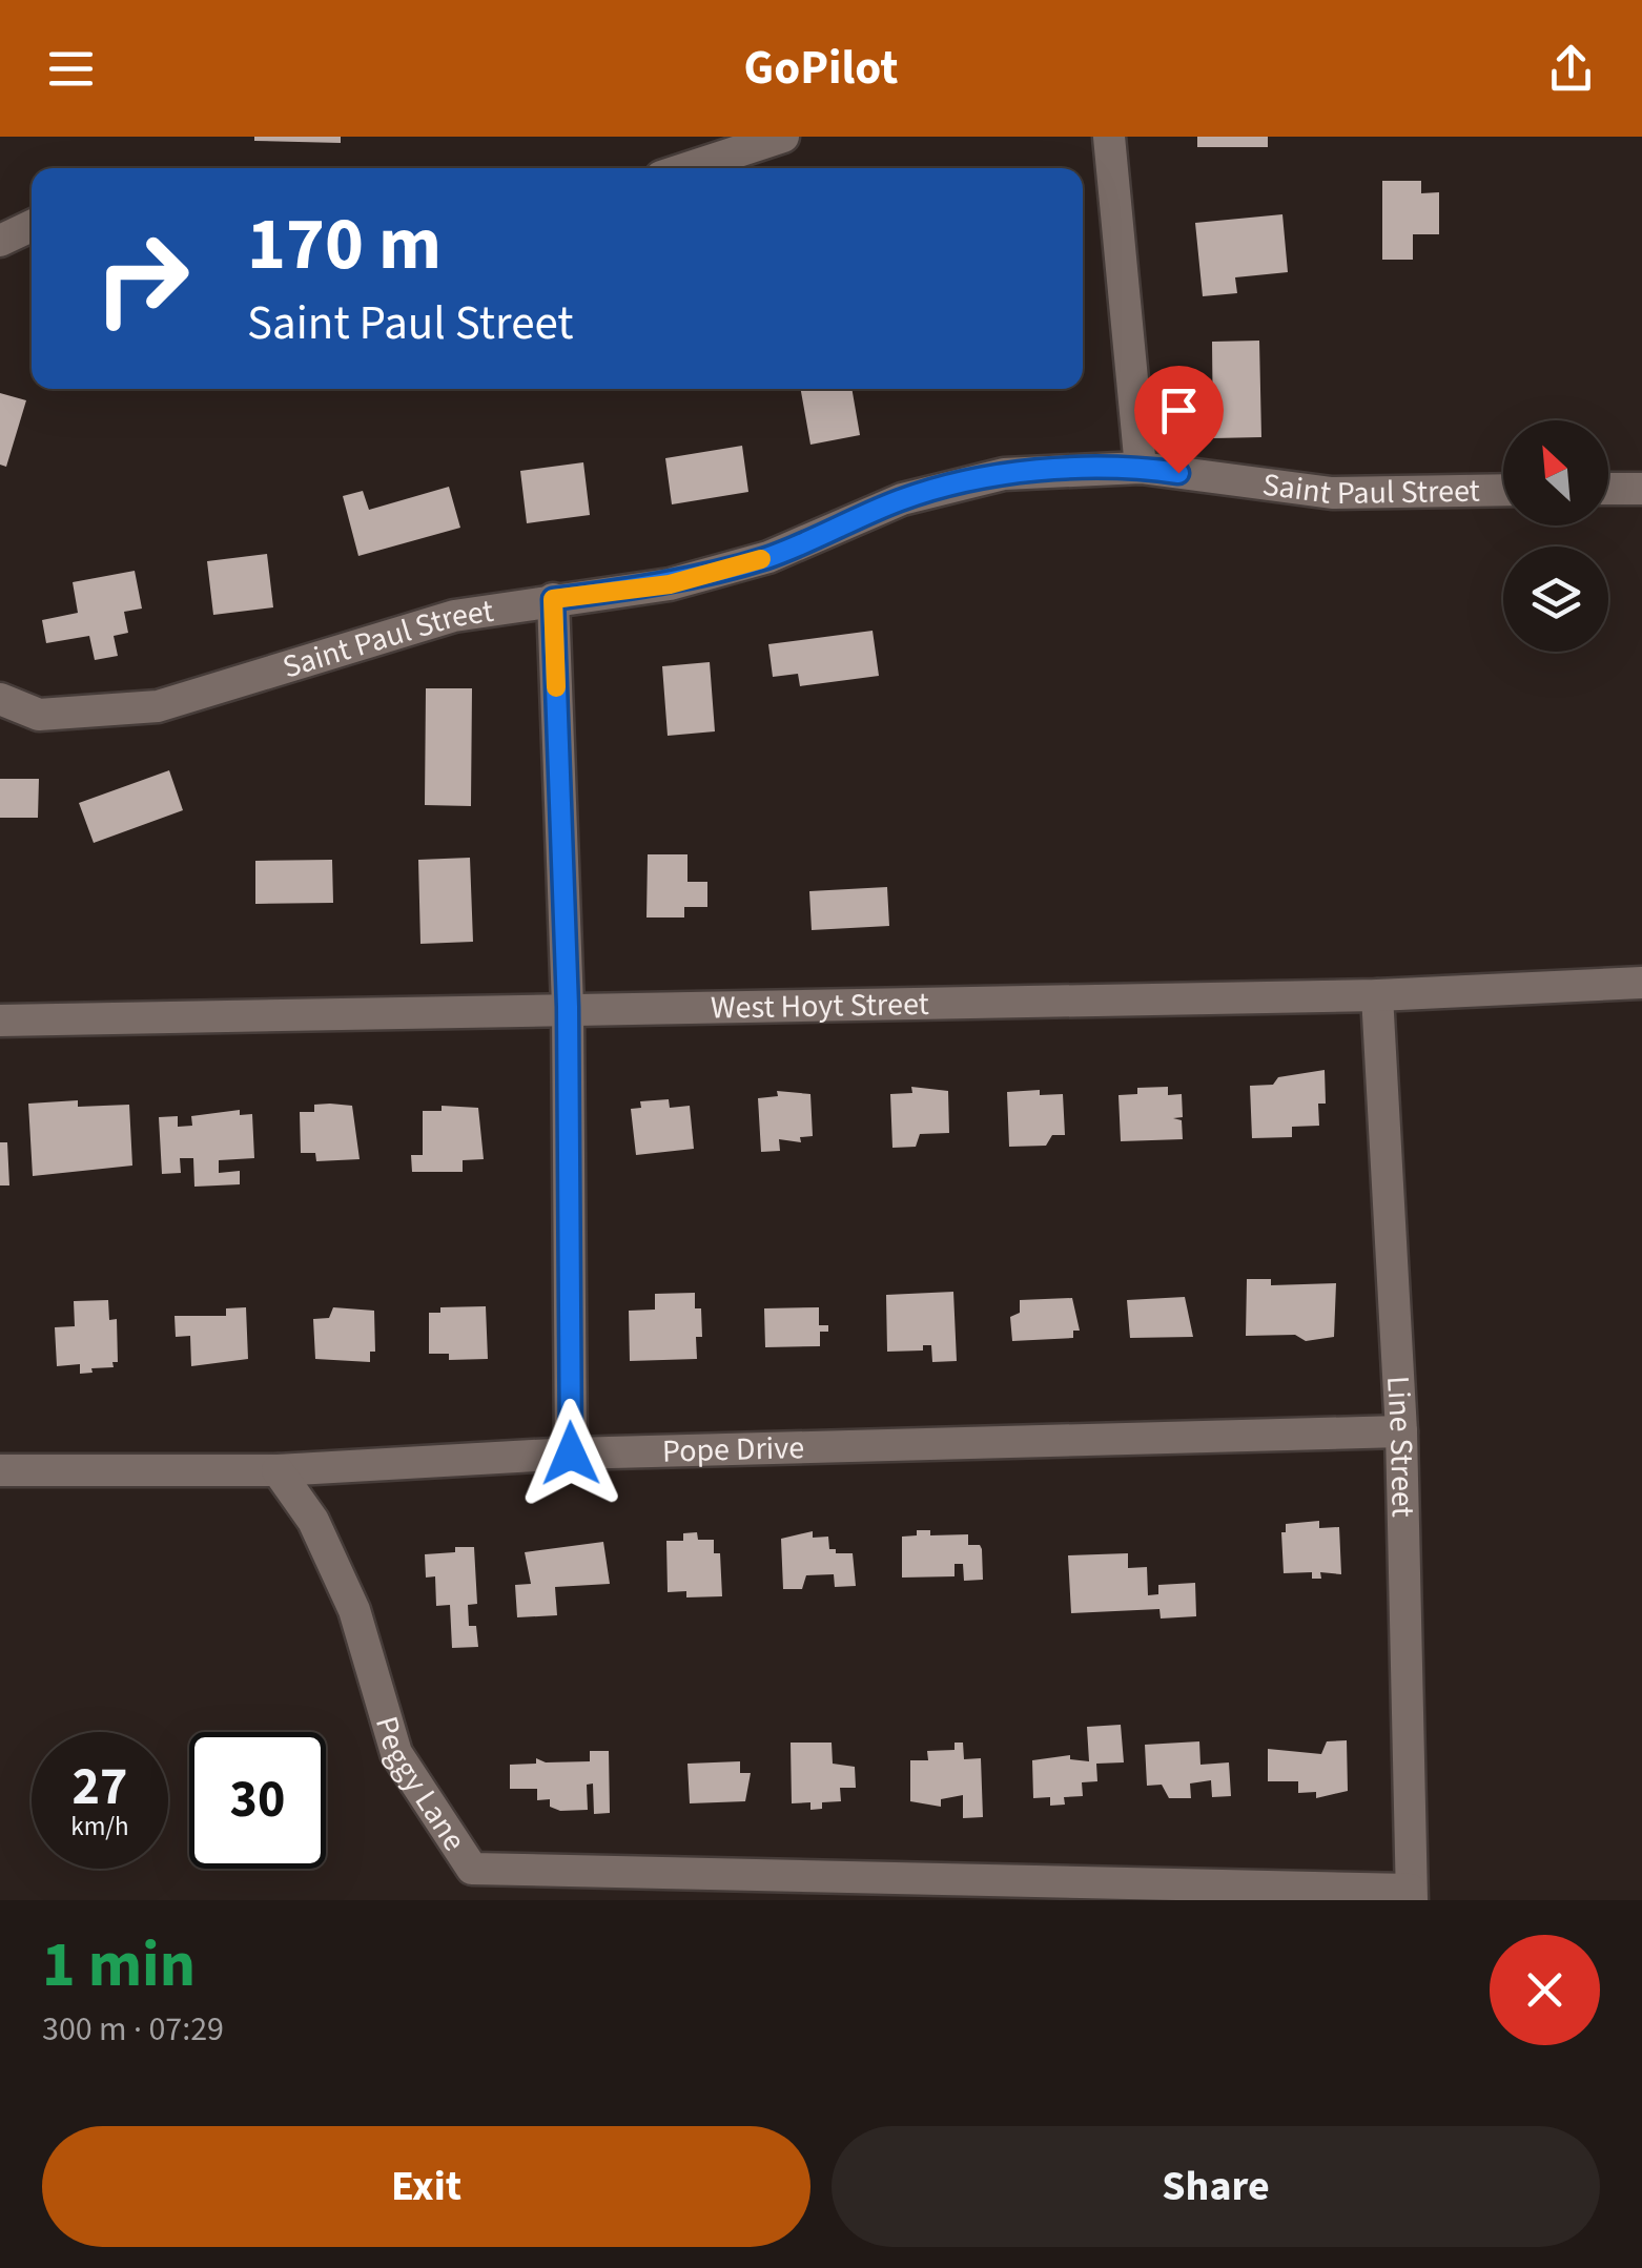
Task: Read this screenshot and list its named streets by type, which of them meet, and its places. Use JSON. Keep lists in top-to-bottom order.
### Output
{
  "streets": {
    "street": [
      "Saint Paul Street",
      "West Hoyt Street",
      "Line Street",
      "Pope Drive",
      "Peggy Lane"
    ]
  },
  "crossings": [
    ["West Hoyt Street", "Line Street"],
    ["Line Street", "Pope Drive"],
    ["Line Street", "Peggy Lane"],
    ["Pope Drive", "Peggy Lane"]
  ],
  "north": "top left",
  "page": {
    "header": "GoPilot",
    "turn": ["170 m", "Saint Paul Street"],
    "speed": "27 km/h",
    "limit": "30",
    "heading": ["1 min", "300 m · 07:29"],
    "buttons": ["Exit", "Share"]
  }
}
